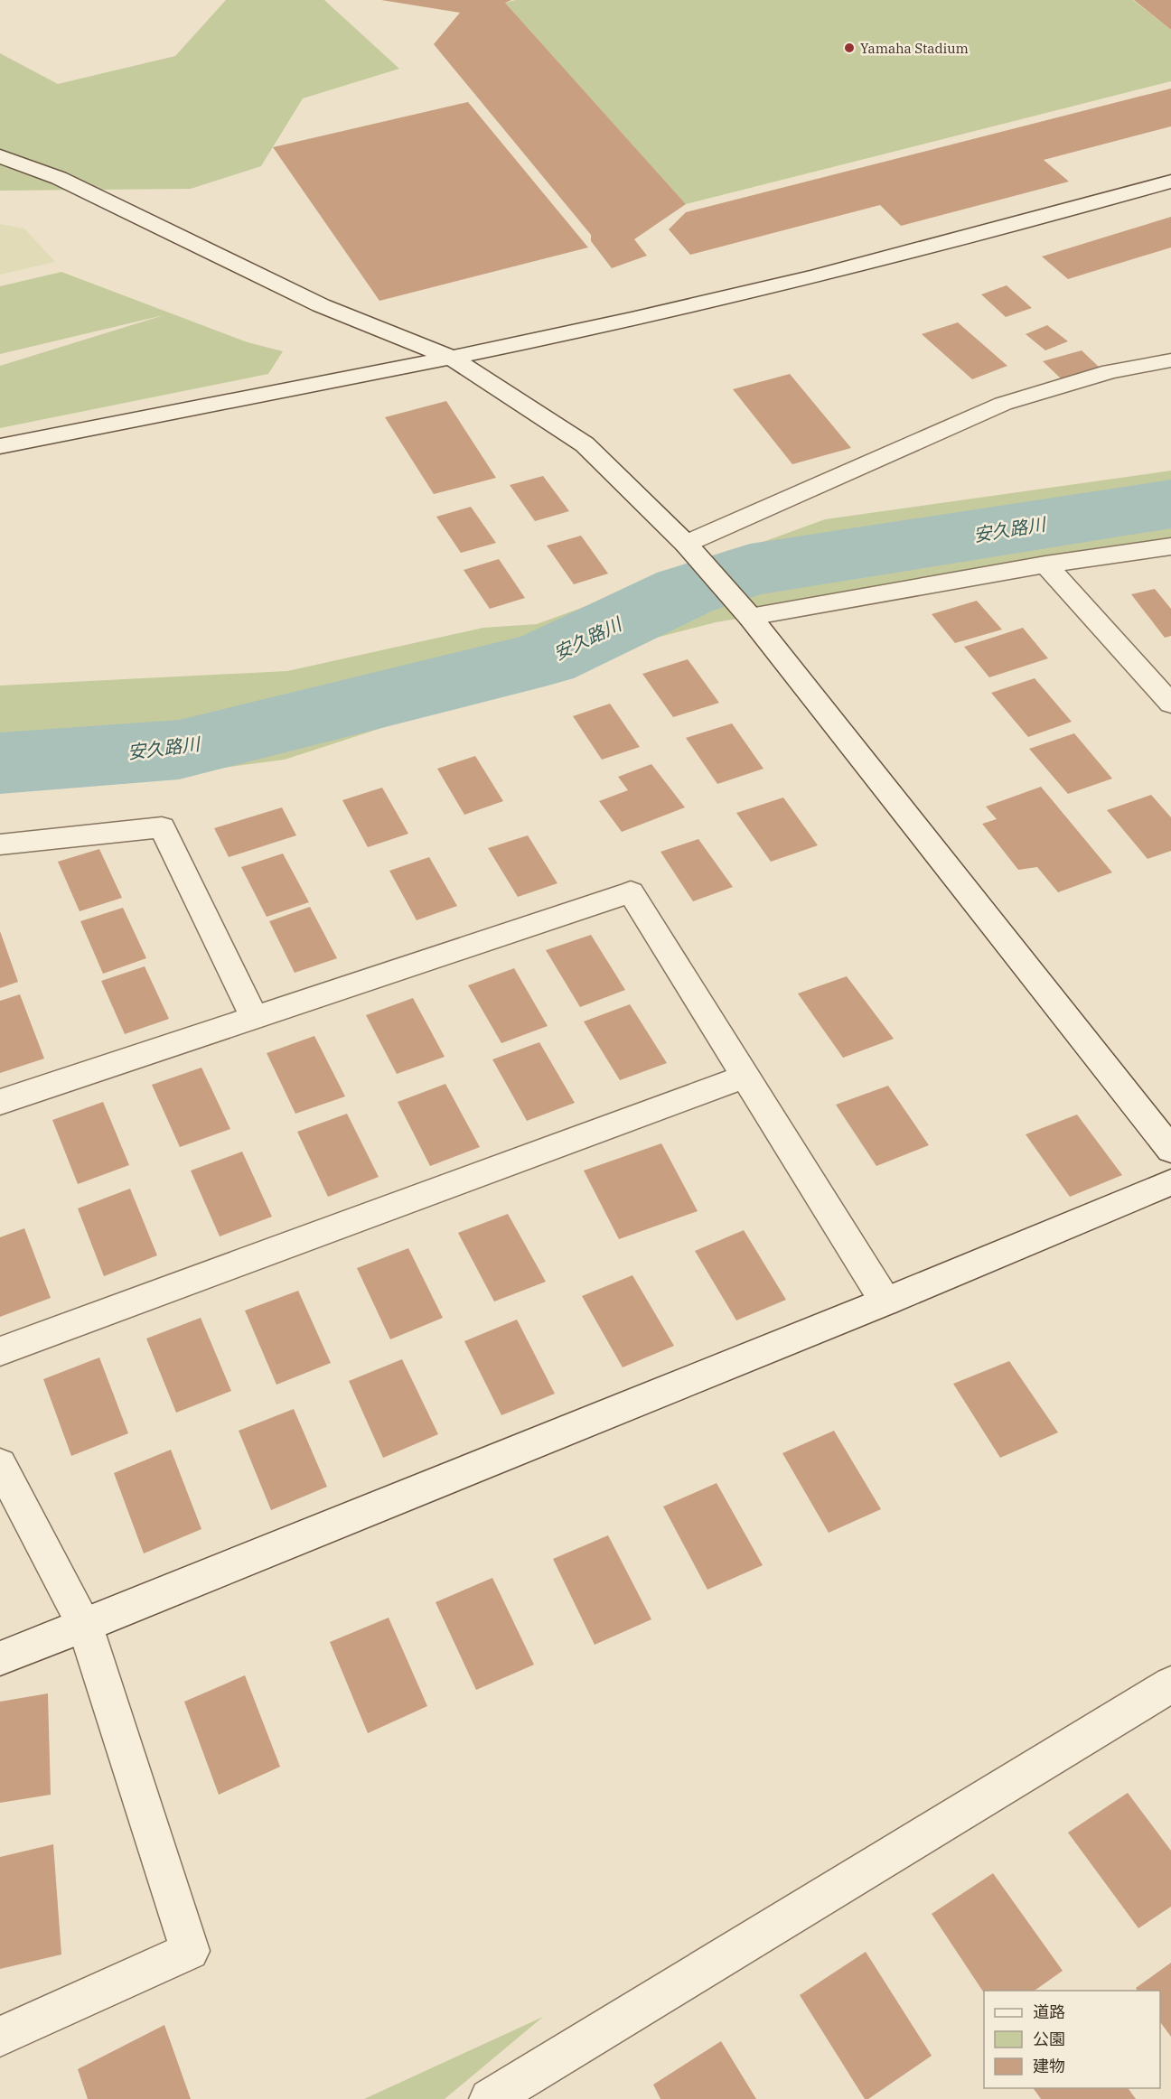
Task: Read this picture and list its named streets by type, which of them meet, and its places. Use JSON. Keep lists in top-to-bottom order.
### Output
{
  "water": ["安久路川"],
  "places": ["Yamaha Stadium"],
  "legend": ["道路", "公園", "建物"]
}
